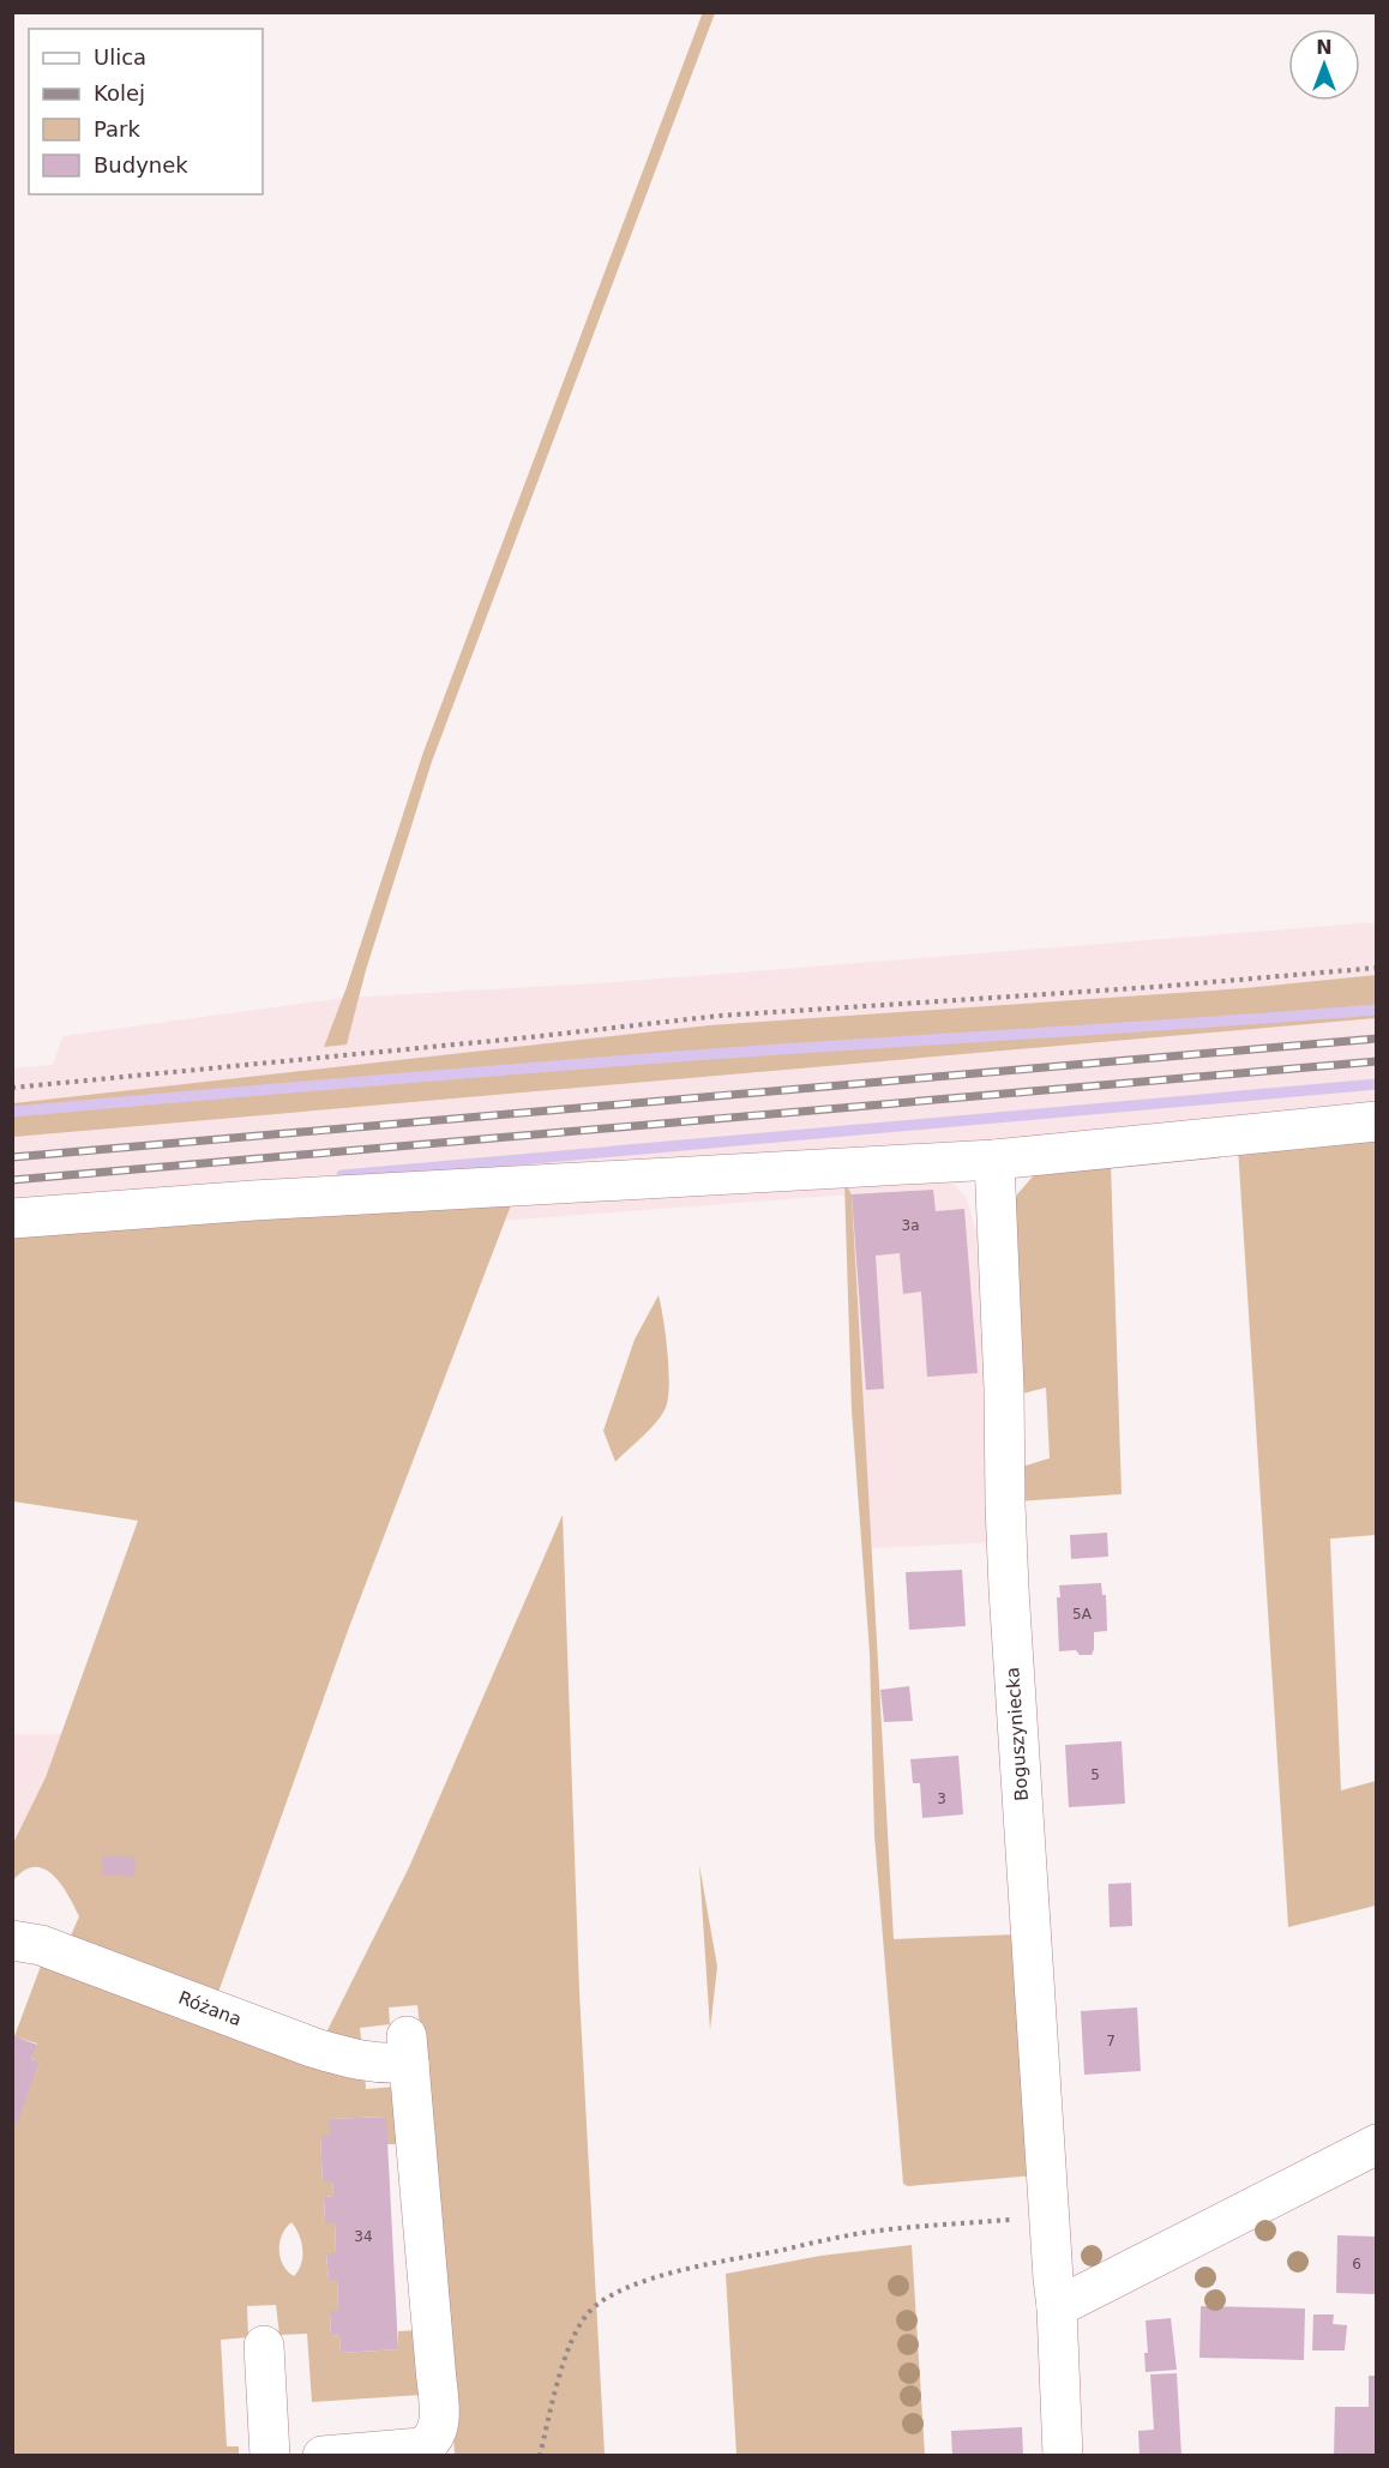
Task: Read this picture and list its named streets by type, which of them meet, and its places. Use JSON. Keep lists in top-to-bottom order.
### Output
{
  "streets": {
    "street": ["Boguszyniecka", "Różana"]
  },
  "house_numbers": [
    "3a",
    "5A",
    "5",
    "3",
    "7",
    "34",
    "6"
  ],
  "legend": [
    "Ulica",
    "Kolej",
    "Park",
    "Budynek"
  ],
  "north": "top"
}
